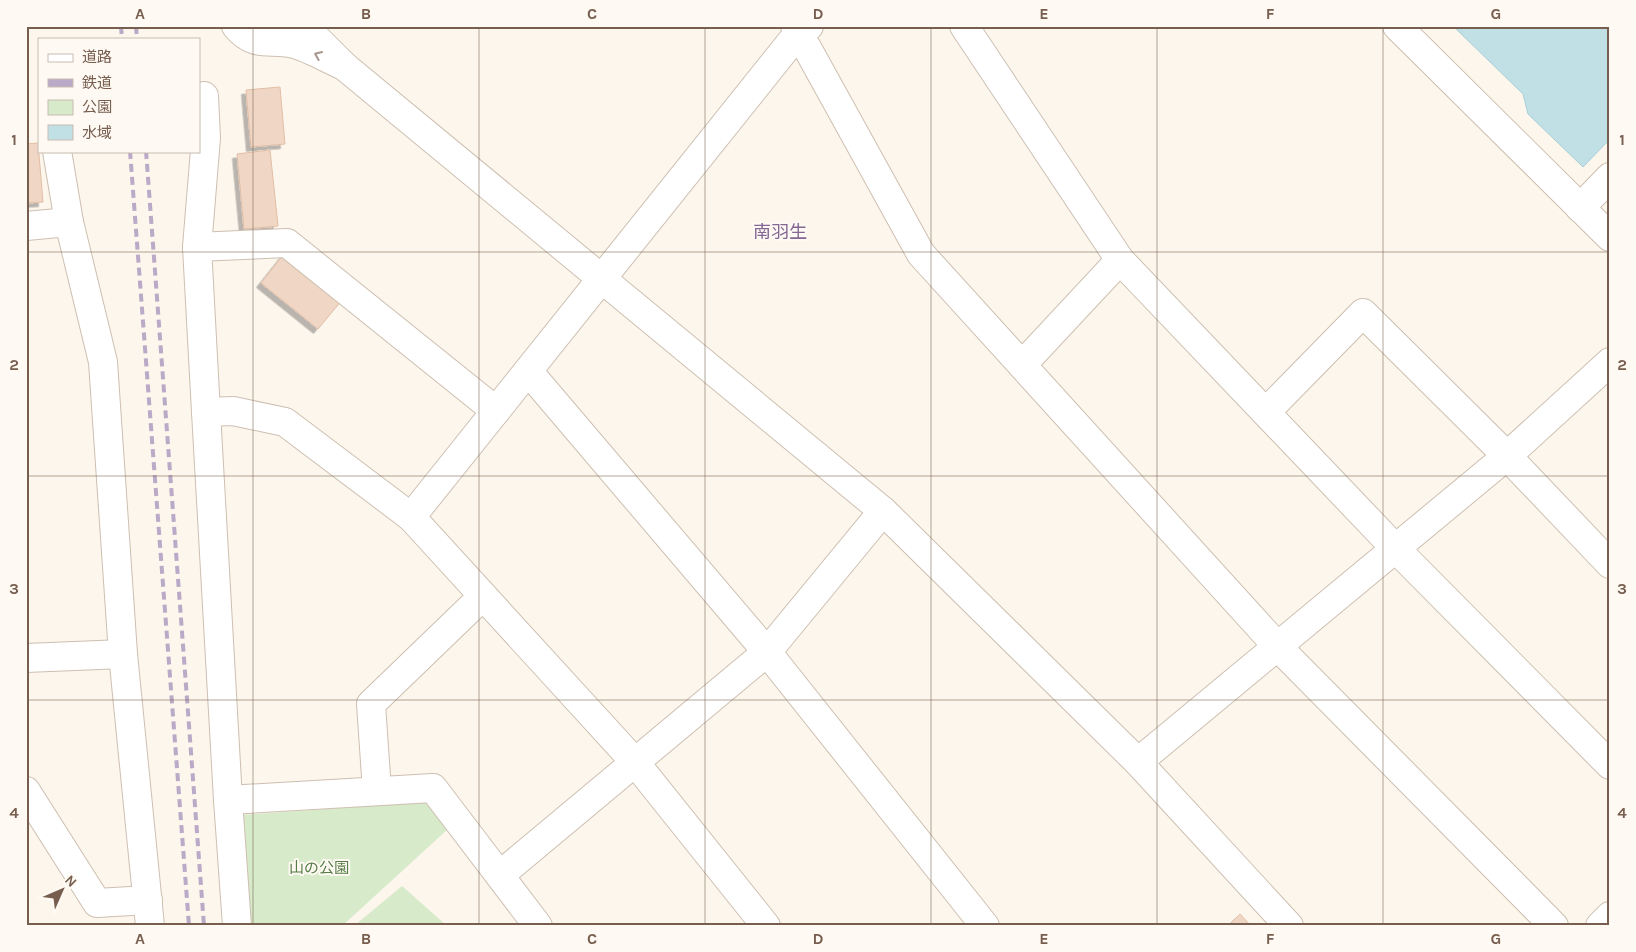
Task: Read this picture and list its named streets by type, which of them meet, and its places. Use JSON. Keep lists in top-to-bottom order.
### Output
{
  "districts": ["南羽生"],
  "parks": ["山の公園"],
  "legend": [
    "道路",
    "鉄道",
    "公園",
    "水域"
  ],
  "north": "top right",
  "grid": {
    "columns": [
      "A",
      "B",
      "C",
      "D",
      "E",
      "F",
      "G"
    ],
    "rows": [
      "1",
      "2",
      "3",
      "4"
    ]
  }
}
